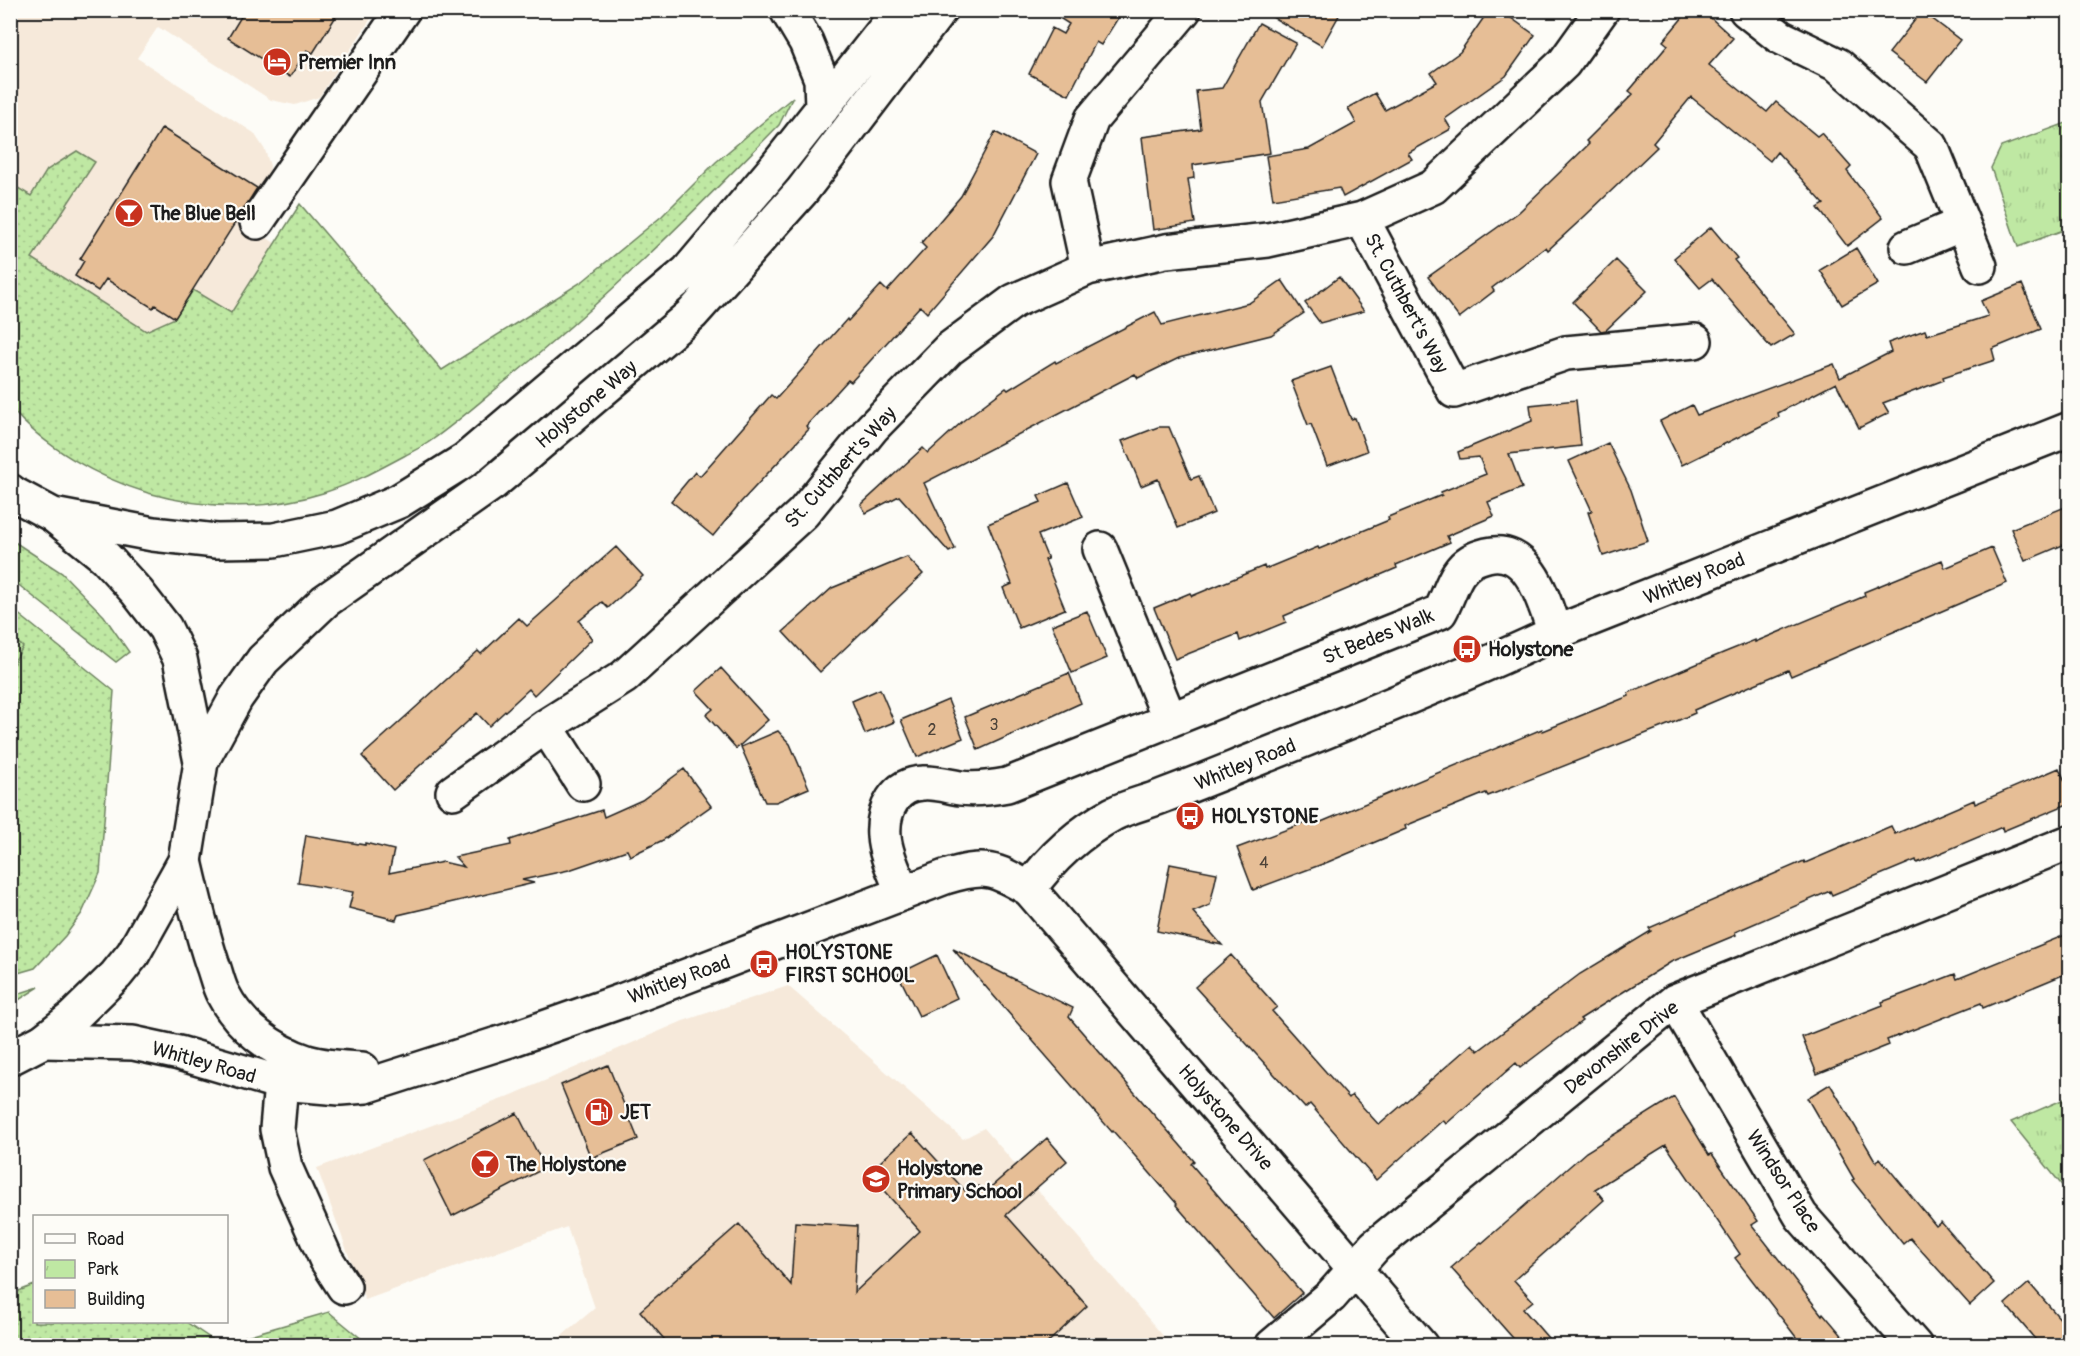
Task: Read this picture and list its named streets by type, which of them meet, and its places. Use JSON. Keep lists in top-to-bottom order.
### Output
{
  "streets": {
    "street": [
      "St. Cuthbert's Way",
      "Holystone Way",
      "Whitley Road",
      "St Bedes Walk",
      "Devonshire Drive",
      "Holystone Drive",
      "Windsor Place"
    ]
  },
  "crossings": [
    ["Whitley Road", "St Bedes Walk"],
    ["Whitley Road", "Holystone Drive"],
    ["Devonshire Drive", "Holystone Drive"],
    ["Devonshire Drive", "Windsor Place"]
  ],
  "places": {
    "hotel": ["Premier Inn"],
    "bar": ["The Blue Bell", "The Holystone"],
    "bus stop": ["Holystone", "HOLYSTONE", "HOLYSTONE FIRST SCHOOL"],
    "fuel station": ["JET"],
    "school or university": ["Holystone Primary School"]
  },
  "house_numbers": ["3", "2", "4"],
  "legend": ["Road", "Park", "Building"]
}
